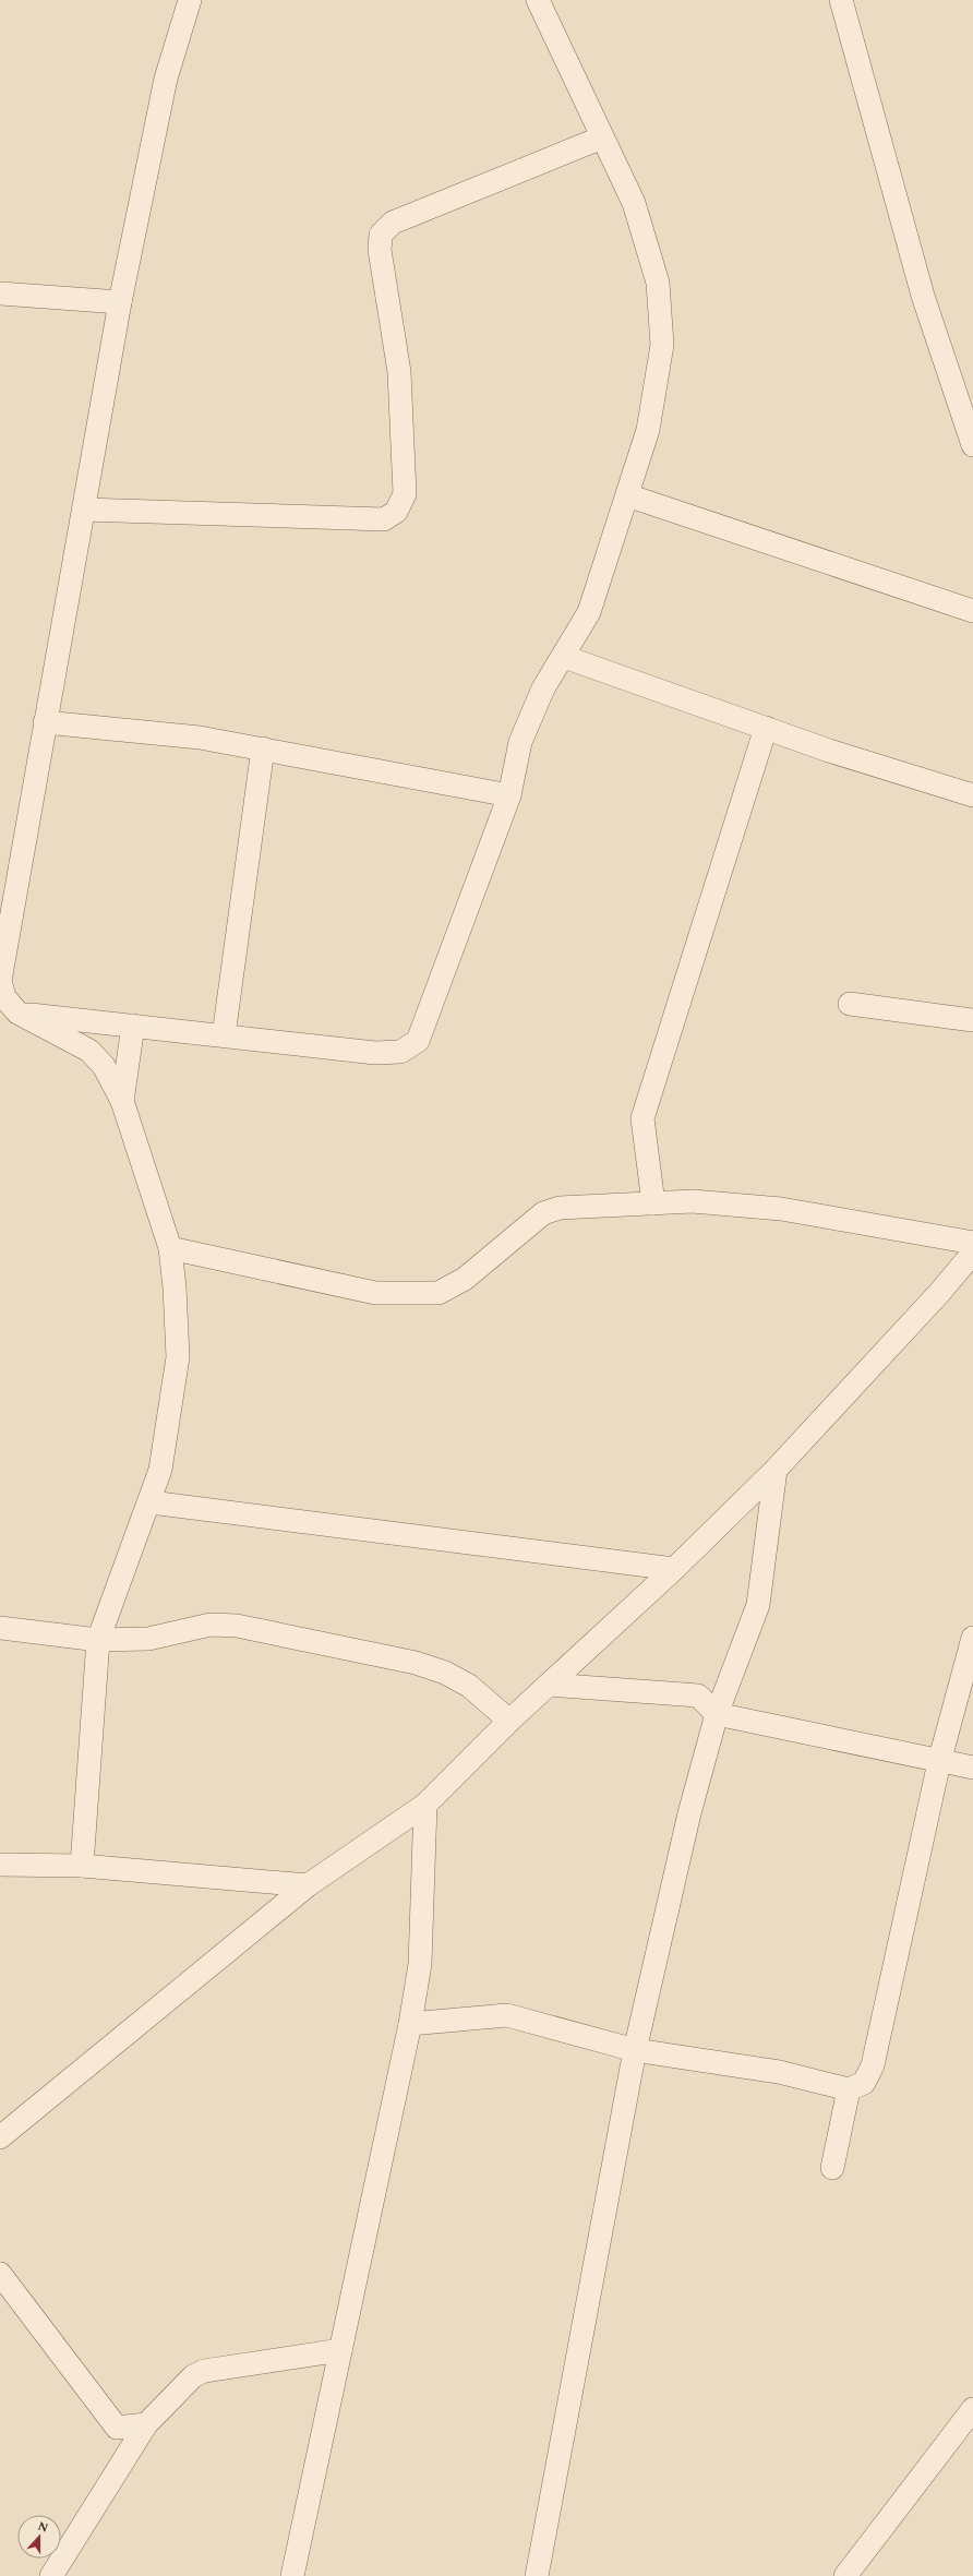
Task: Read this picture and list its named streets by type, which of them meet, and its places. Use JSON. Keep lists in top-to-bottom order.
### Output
{
  "north": "top"
}
